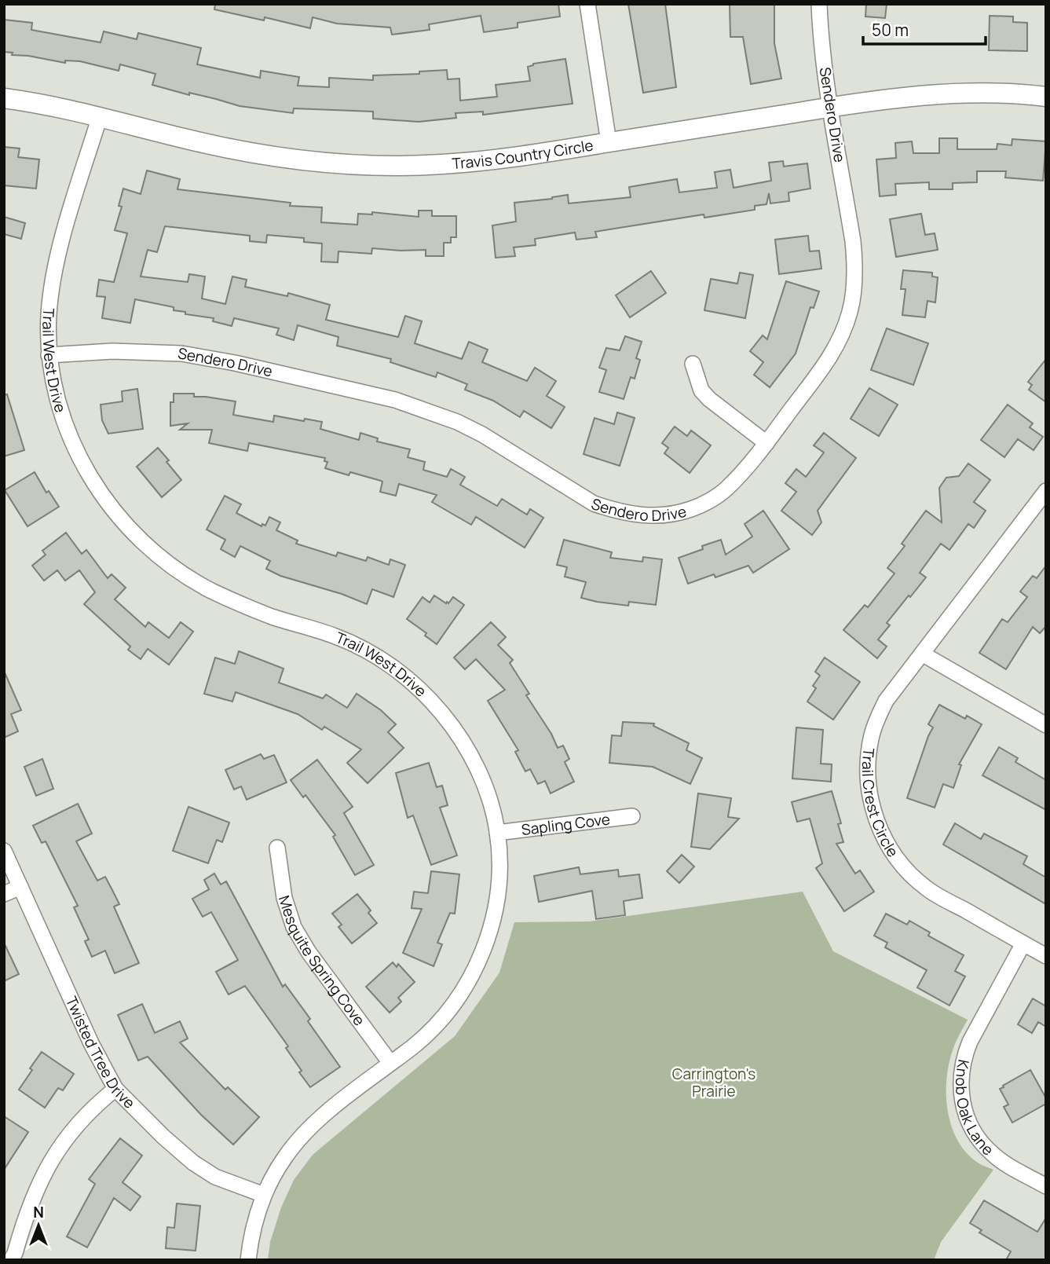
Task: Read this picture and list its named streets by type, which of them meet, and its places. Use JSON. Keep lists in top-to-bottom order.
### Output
{
  "streets": {
    "street": [
      "Sendero Drive",
      "Travis Country Circle",
      "Trail West Drive",
      "Trail Crest Circle",
      "Sapling Cove",
      "Mesquite Spring Cove",
      "Twisted Tree Drive",
      "Knob Oak Lane"
    ]
  },
  "crossings": [
    ["Sendero Drive", "Travis Country Circle"],
    ["Sendero Drive", "Trail West Drive"],
    ["Travis Country Circle", "Trail West Drive"],
    ["Trail West Drive", "Sapling Cove"],
    ["Trail West Drive", "Mesquite Spring Cove"],
    ["Trail West Drive", "Twisted Tree Drive"],
    ["Trail Crest Circle", "Knob Oak Lane"]
  ],
  "parks": ["Carrington's Prairie"],
  "scale_bar": "50 m",
  "north": "top"
}
